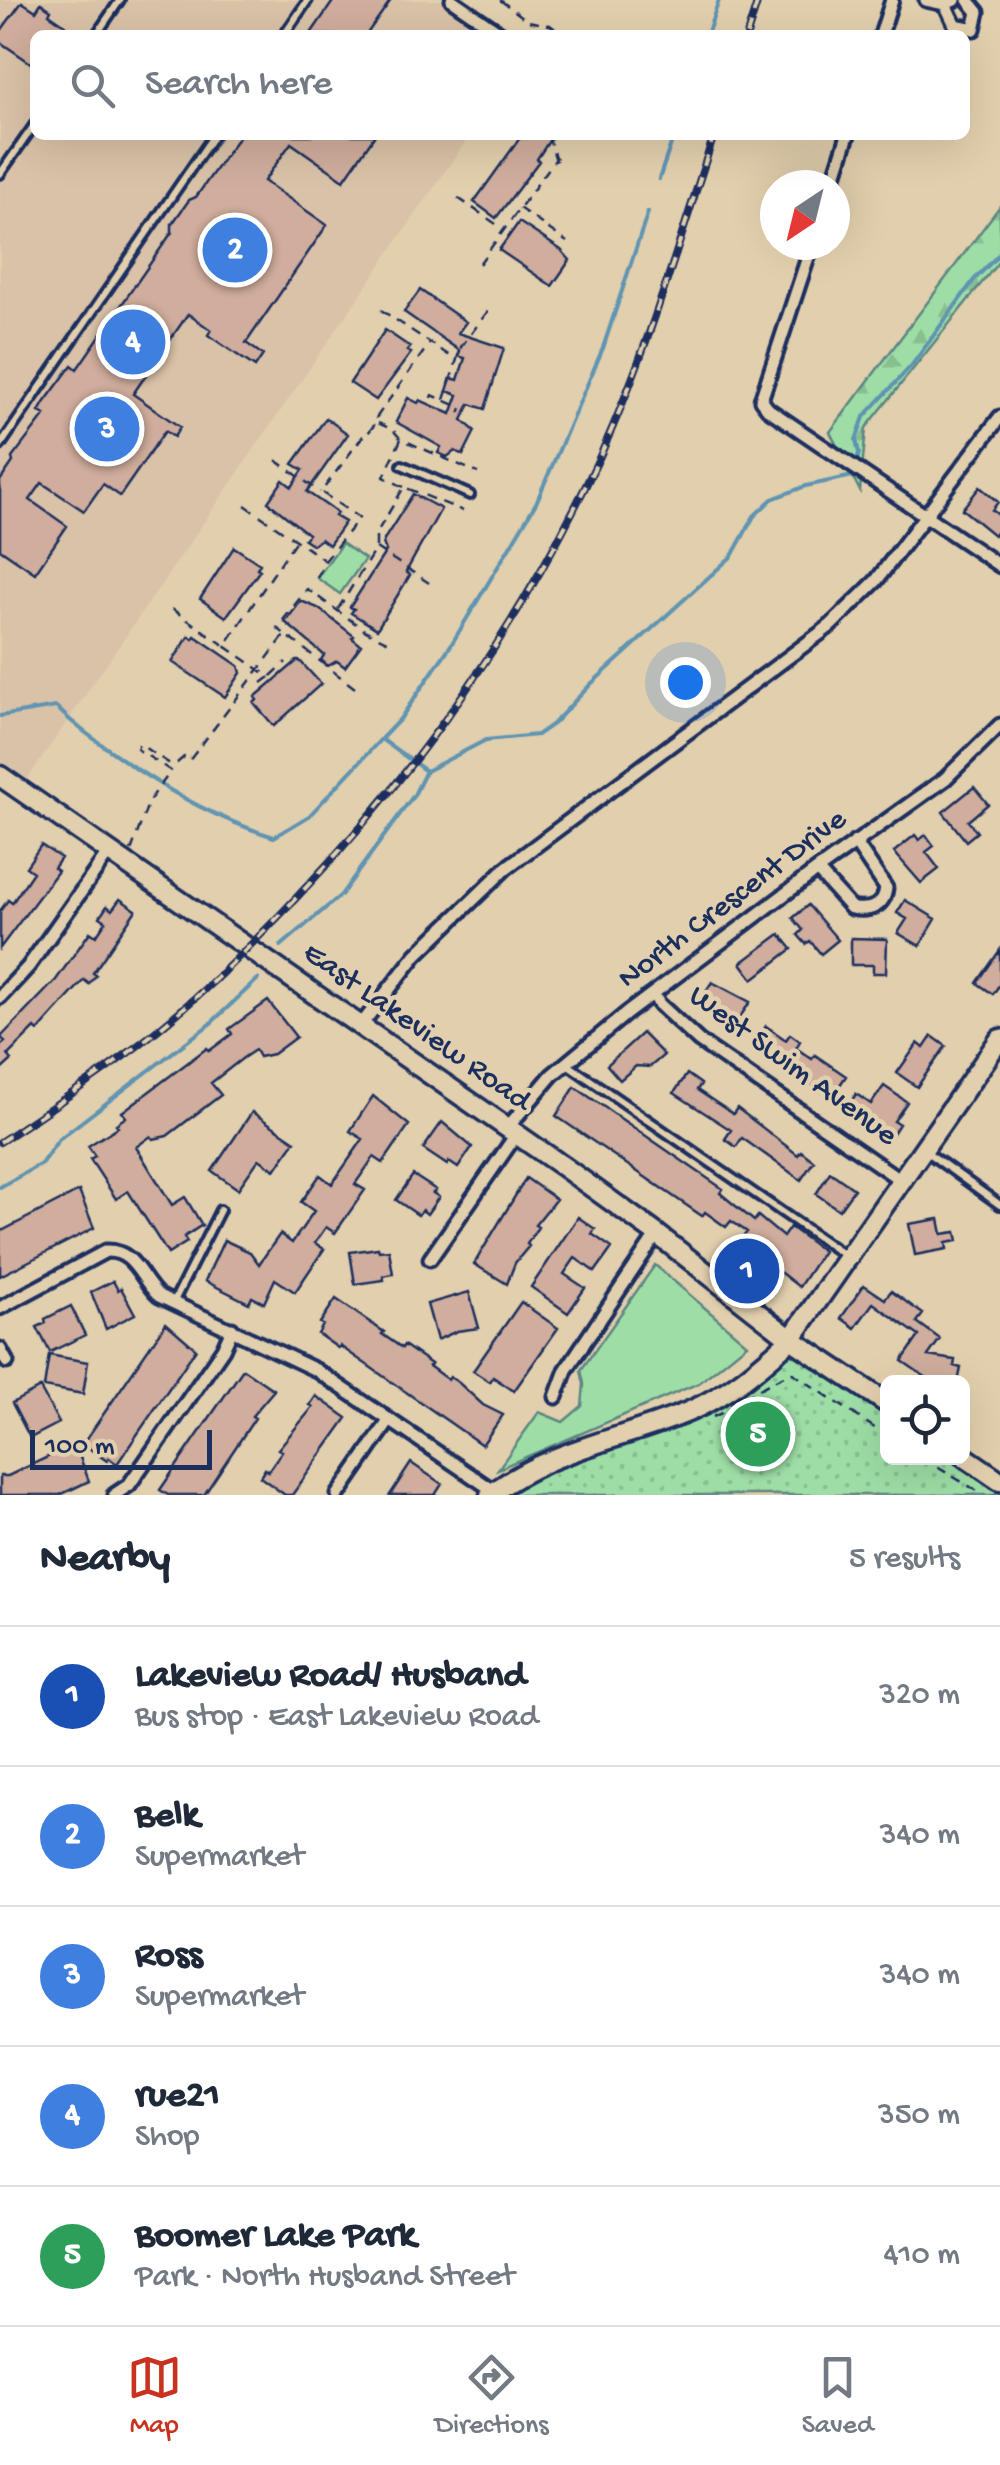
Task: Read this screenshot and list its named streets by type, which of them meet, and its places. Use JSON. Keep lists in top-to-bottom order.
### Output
{
  "streets": {
    "main road": ["East Lakeview Road"],
    "street": ["North Crescent Drive", "West Swim Avenue"]
  },
  "crossings": [
    ["North Crescent Drive", "East Lakeview Road"],
    ["North Crescent Drive", "West Swim Avenue"]
  ],
  "scale_bar": "100 m",
  "north": "bottom left",
  "page": {
    "search": "Search here",
    "pins": [
      "2",
      "4",
      "3",
      "1",
      "5"
    ],
    "scale": "100 m",
    "heading": ["Nearby", "5 results"],
    "list": [
      {
        "mark": "1",
        "name": "Lakeview Road/ Husband",
        "note": "Bus stop · East Lakeview Road",
        "value": "320 m"
      },
      {
        "mark": "2",
        "name": "Belk",
        "note": "Supermarket",
        "value": "340 m"
      },
      {
        "mark": "3",
        "name": "Ross",
        "note": "Supermarket",
        "value": "340 m"
      },
      {
        "mark": "4",
        "name": "rue21",
        "note": "Shop",
        "value": "350 m"
      },
      {
        "mark": "5",
        "name": "Boomer Lake Park",
        "note": "Park · North Husband Street",
        "value": "410 m"
      }
    ],
    "nav": ["Map", "Directions", "Saved"]
  }
}
